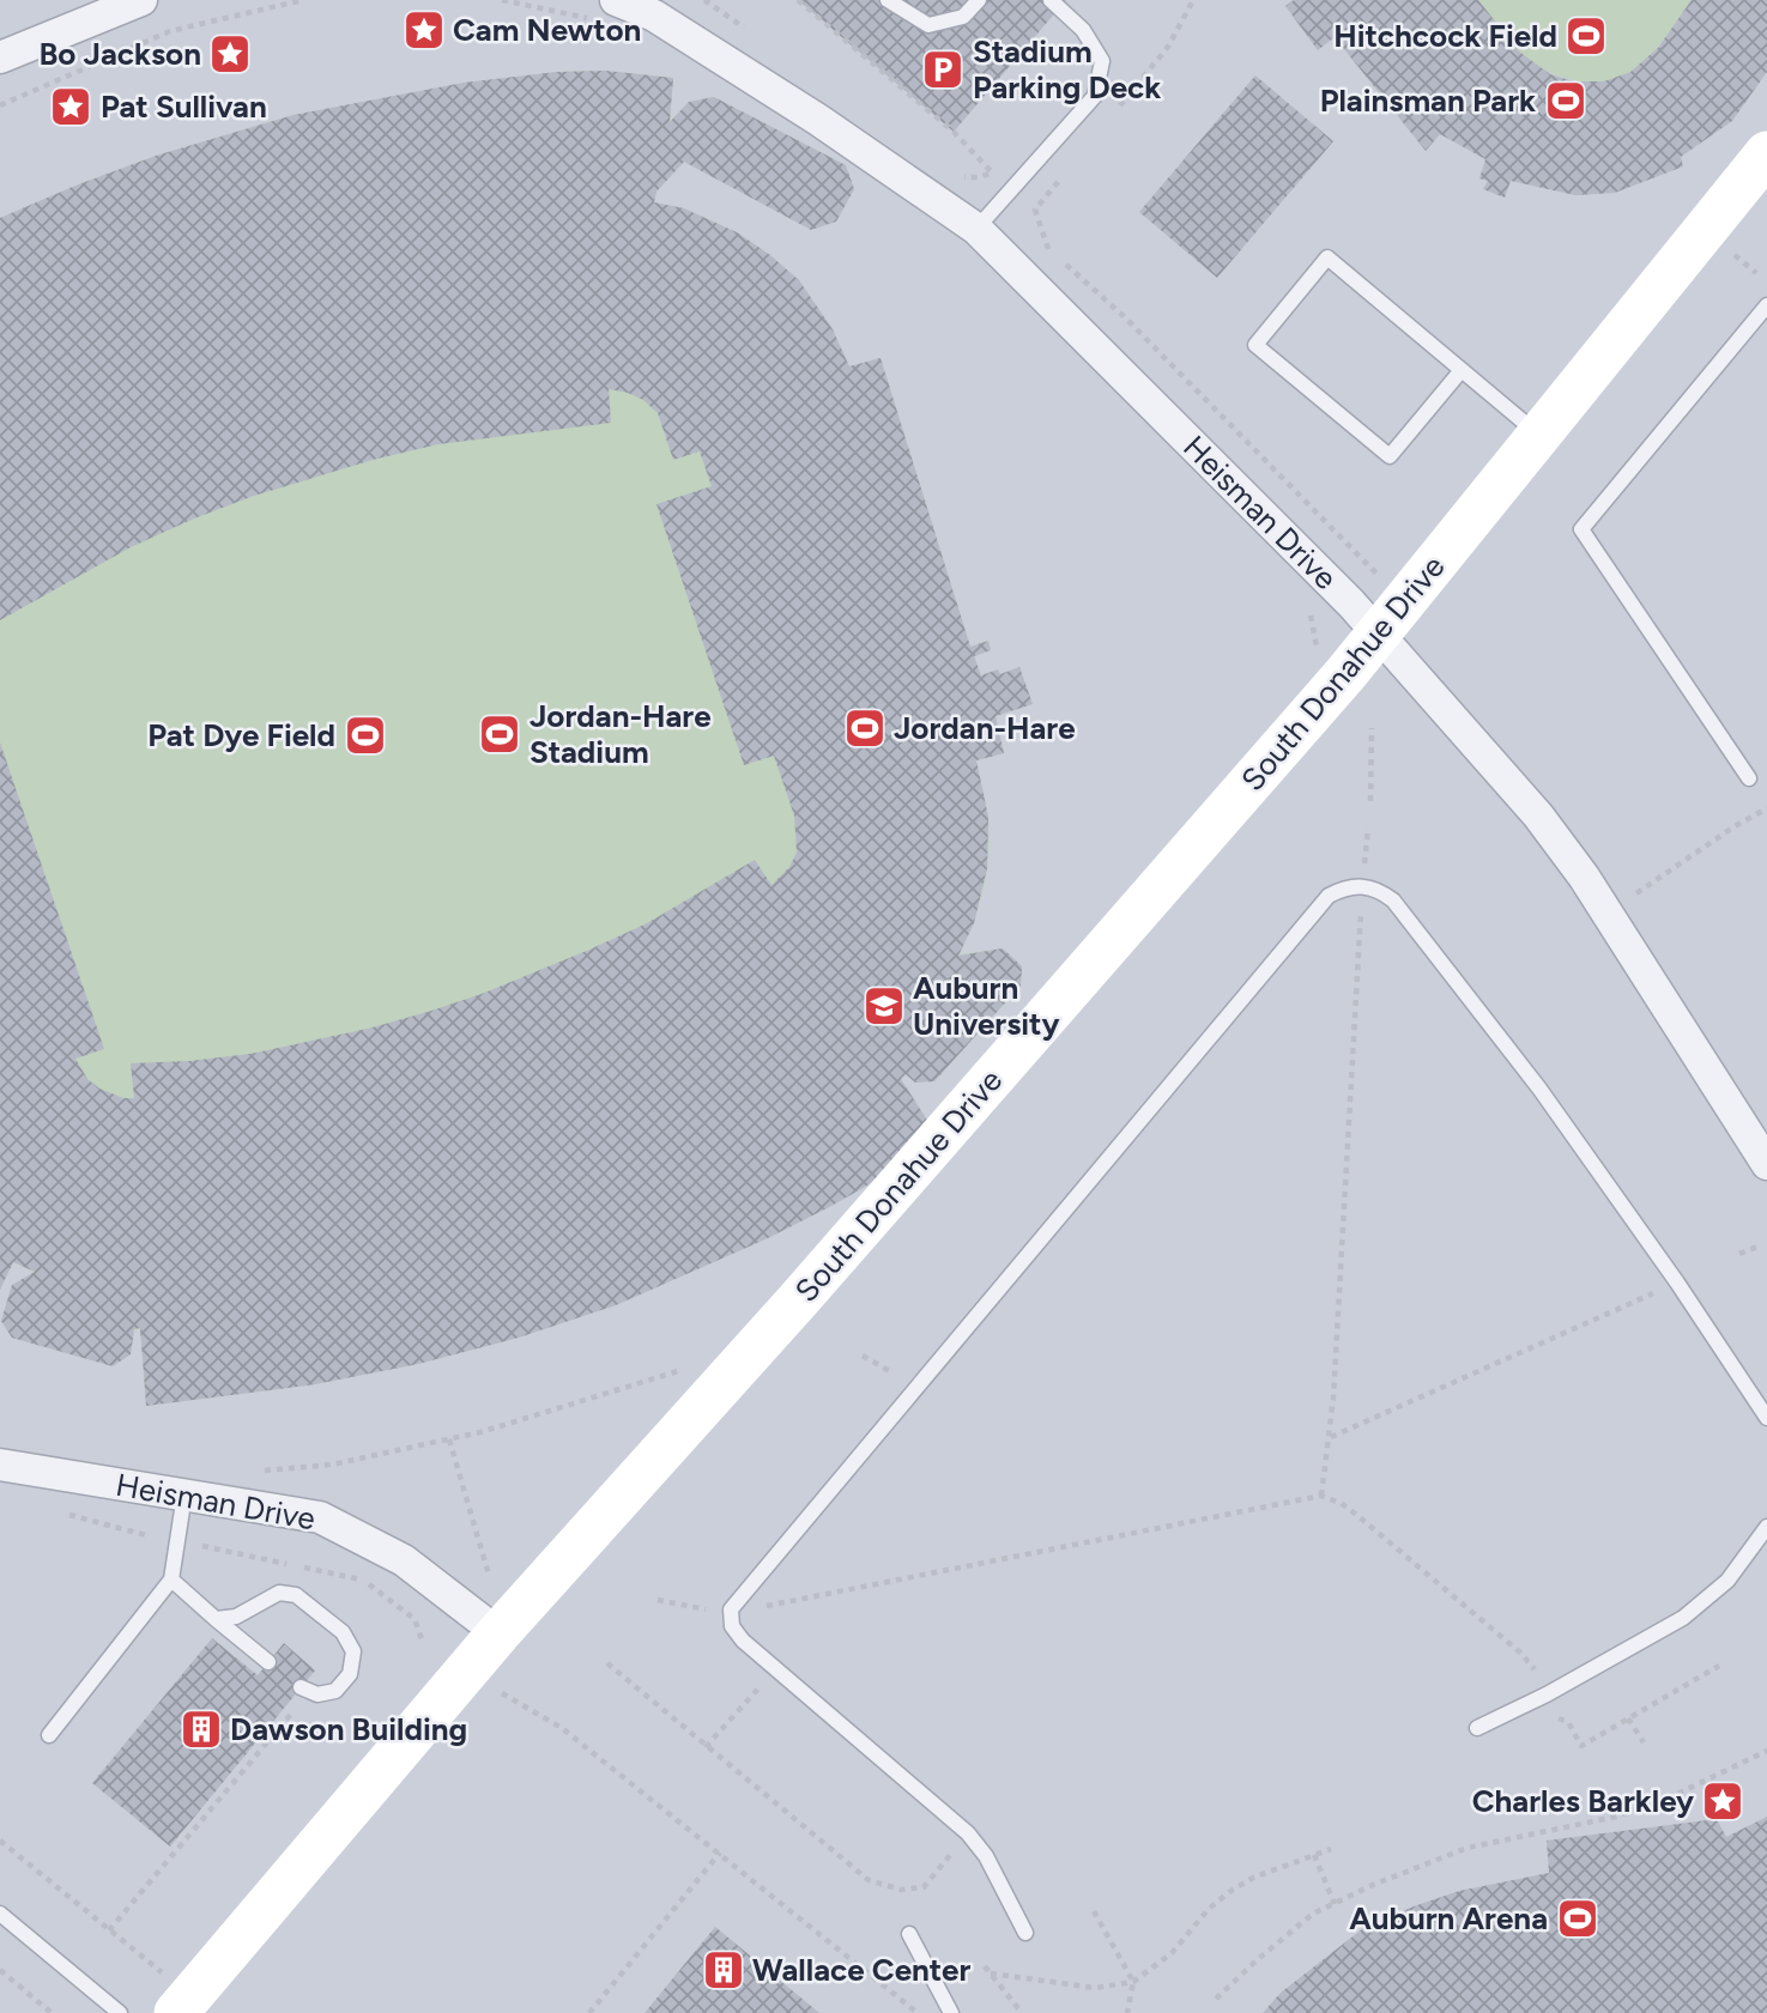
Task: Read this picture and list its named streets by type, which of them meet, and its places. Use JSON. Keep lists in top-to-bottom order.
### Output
{
  "streets": {
    "street": ["Heisman Drive", "South Donahue Drive"]
  },
  "crossings": [
    ["Heisman Drive", "South Donahue Drive"]
  ],
  "places": {
    "place": [
      "Cam Newton",
      "Bo Jackson",
      "Pat Sullivan",
      "Charles Barkley"
    ],
    "sports": [
      "Hitchcock Field",
      "Plainsman Park",
      "Jordan-Hare",
      "Jordan-Hare Stadium",
      "Pat Dye Field",
      "Auburn Arena"
    ],
    "parking": ["Stadium Parking Deck"],
    "school or university": ["Auburn University"],
    "building": ["Dawson Building", "Wallace Center"]
  }
}
